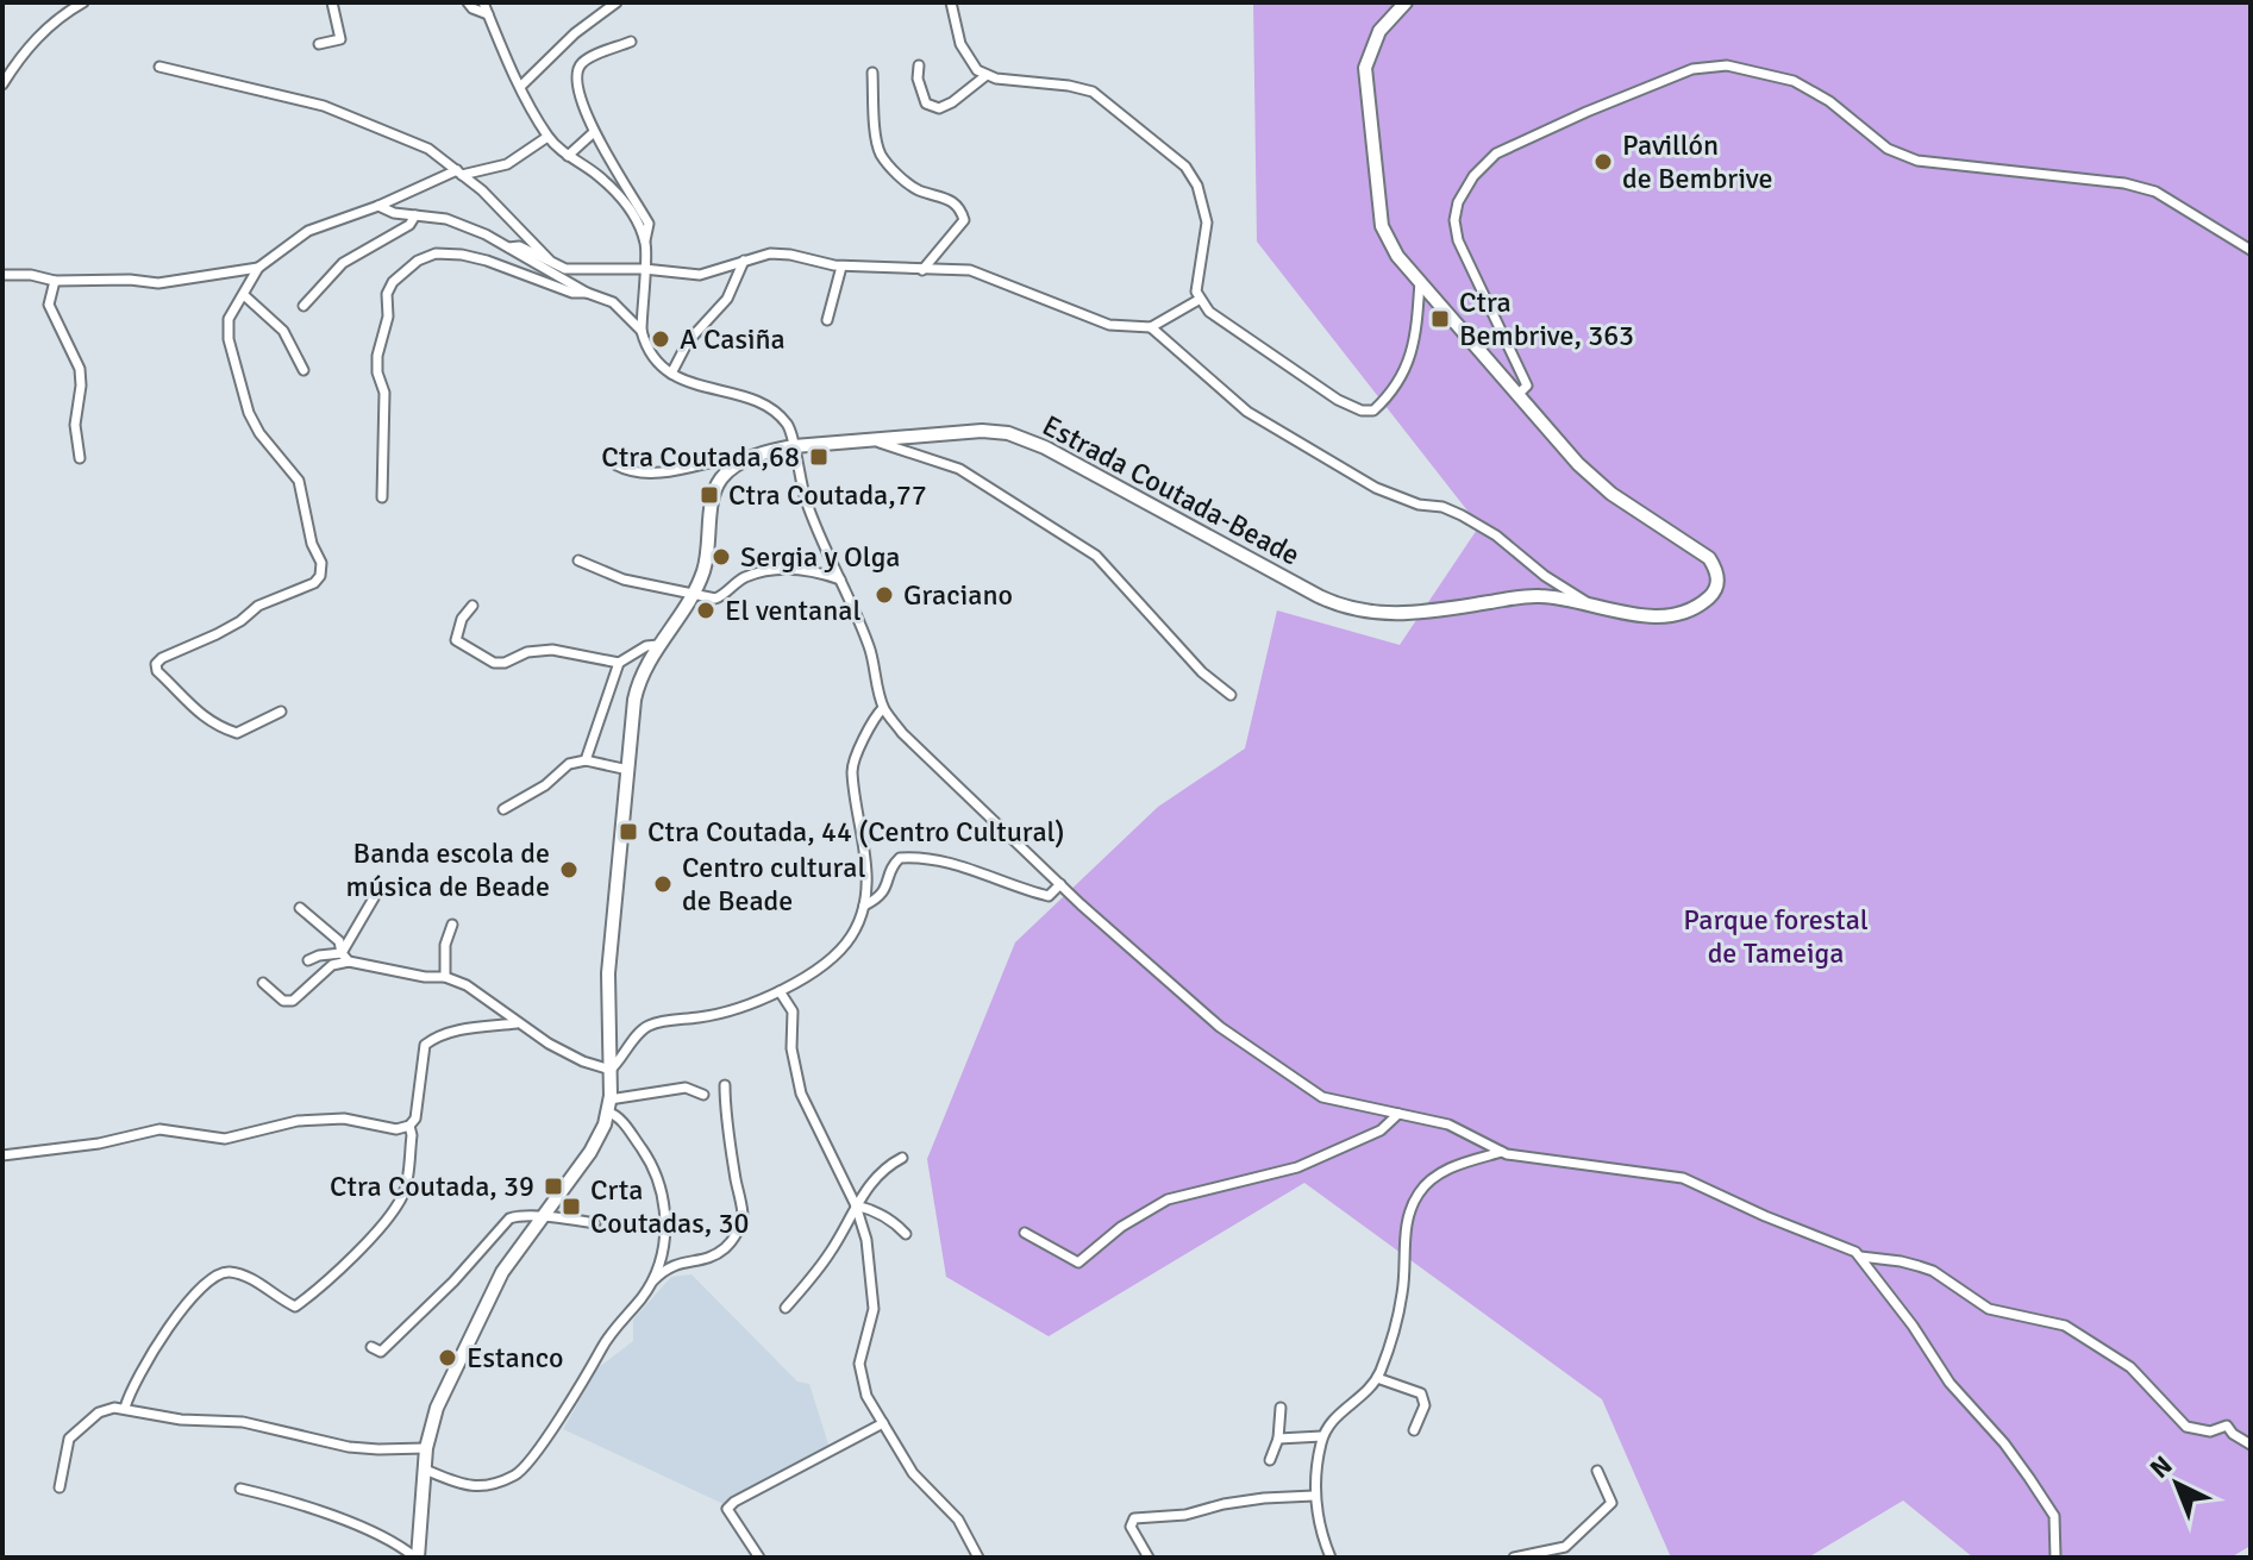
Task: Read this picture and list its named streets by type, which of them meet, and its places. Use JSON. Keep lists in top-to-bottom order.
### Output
{
  "streets": {
    "street": ["Estrada Coutada-Beade"]
  },
  "parks": ["Parque forestal de Tameiga"],
  "places": {
    "other": [
      "Pavillón de Bembrive",
      "A Casiña",
      "Sergia y Olga",
      "Graciano",
      "El ventanal",
      "Banda escola de música de Beade",
      "Centro cultural de Beade",
      "Estanco"
    ],
    "transit": [
      "Ctra Bembrive, 363",
      "Ctra Coutada,68",
      "Ctra Coutada,77",
      "Ctra Coutada, 44 (Centro Cultural)",
      "Ctra Coutada, 39",
      "Crta Coutadas, 30"
    ]
  },
  "north": "top left"
}
